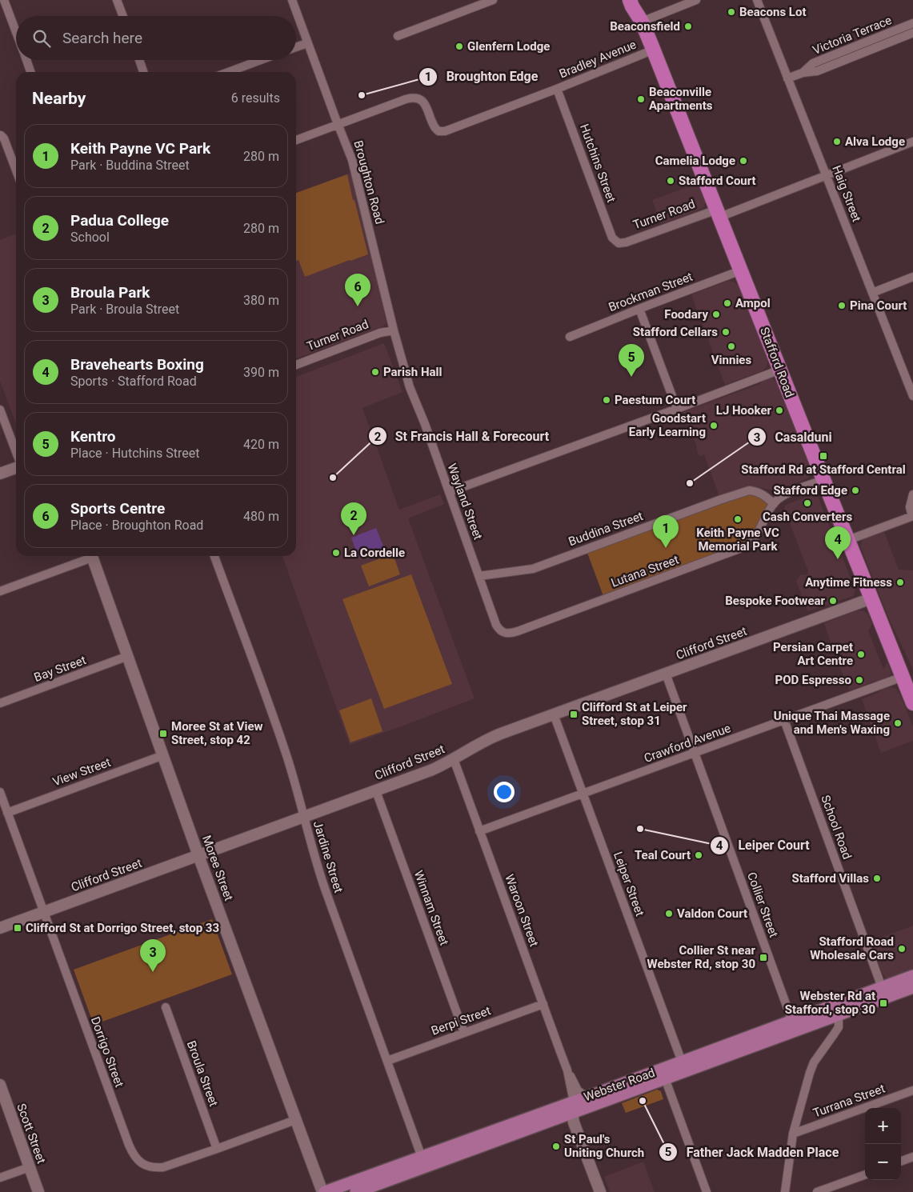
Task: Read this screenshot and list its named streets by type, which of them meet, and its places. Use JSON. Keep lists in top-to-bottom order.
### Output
{
  "streets": {
    "highway": ["Stafford Road"],
    "main road": ["Webster Road"],
    "street": [
      "Victoria Terrace",
      "Bradley Avenue",
      "Hutchins Street",
      "Broughton Road",
      "Haig Street",
      "Turner Road",
      "Brockman Street",
      "Wayland Street",
      "Buddina Street",
      "Lutana Street",
      "Clifford Street",
      "Bay Street",
      "Crawford Avenue",
      "View Street",
      "School Road",
      "Jardine Street",
      "Moree Street",
      "Leiper Street",
      "Collier Street",
      "Winnam Street",
      "Waroon Street",
      "Berpi Street",
      "Dorrigo Street",
      "Broula Street",
      "Turrana Street",
      "Scott Street"
    ]
  },
  "crossings": [
    ["Victoria Terrace", "Haig Street"],
    ["Bradley Avenue", "Hutchins Street"],
    ["Bradley Avenue", "Broughton Road"],
    ["Bradley Avenue", "Stafford Road"],
    ["Hutchins Street", "Turner Road"],
    ["Broughton Road", "Turner Road"],
    ["Broughton Road", "Wayland Street"],
    ["Haig Street", "Turner Road"],
    ["Turner Road", "Stafford Road"],
    ["Turner Road", "Wayland Street"],
    ["Brockman Street", "Stafford Road"],
    ["Stafford Road", "Clifford Street"],
    ["Stafford Road", "Crawford Avenue"],
    ["Wayland Street", "Buddina Street"],
    ["Wayland Street", "Lutana Street"],
    ["Buddina Street", "Lutana Street"],
    ["Clifford Street", "Jardine Street"],
    ["Clifford Street", "Moree Street"],
    ["Clifford Street", "Leiper Street"],
    ["Clifford Street", "Collier Street"],
    ["Clifford Street", "Winnam Street"],
    ["Clifford Street", "Waroon Street"],
    ["Clifford Street", "Dorrigo Street"],
    ["Bay Street", "Moree Street"],
    ["Crawford Avenue", "School Road"],
    ["Crawford Avenue", "Leiper Street"],
    ["Crawford Avenue", "Collier Street"],
    ["Crawford Avenue", "Waroon Street"],
    ["View Street", "Moree Street"],
    ["View Street", "Dorrigo Street"],
    ["School Road", "Webster Road"],
    ["Jardine Street", "Berpi Street"],
    ["Jardine Street", "Webster Road"],
    ["Moree Street", "Dorrigo Street"],
    ["Moree Street", "Webster Road"],
    ["Leiper Street", "Webster Road"],
    ["Collier Street", "Webster Road"],
    ["Winnam Street", "Berpi Street"],
    ["Waroon Street", "Berpi Street"],
    ["Waroon Street", "Webster Road"],
    ["Dorrigo Street", "Broula Street"]
  ],
  "places": {
    "other": [
      "Beacons Lot",
      "Beaconsfield",
      "Glenfern Lodge",
      "Broughton Edge",
      "Beaconville Apartments",
      "Alva Lodge",
      "Camelia Lodge",
      "Stafford Court",
      "Ampol",
      "Pina Court",
      "Foodary",
      "Stafford Cellars",
      "Vinnies",
      "Parish Hall",
      "Paestum Court",
      "LJ Hooker",
      "Goodstart Early Learning",
      "St Francis Hall & Forecourt",
      "Casalduni",
      "Stafford Edge",
      "Cash Converters",
      "Keith Payne VC Memorial Park",
      "La Cordelle",
      "Anytime Fitness",
      "Bespoke Footwear",
      "Persian Carpet Art Centre",
      "POD Espresso",
      "Unique Thai Massage and Men's Waxing",
      "Leiper Court",
      "Teal Court",
      "Stafford Villas",
      "Valdon Court",
      "Stafford Road Wholesale Cars",
      "Father Jack Madden Place",
      "St Paul's Uniting Church"
    ],
    "transit": [
      "Stafford Rd at Stafford Central",
      "Clifford St at Leiper Street, stop 31",
      "Moree St at View Street, stop 42",
      "Clifford St at Dorrigo Street, stop 33",
      "Collier St near Webster Rd, stop 30",
      "Webster Rd at Stafford, stop 30"
    ]
  },
  "page": {
    "search": "Search here",
    "heading": ["Nearby", "6 results"],
    "list": [
      {
        "mark": "1",
        "name": "Keith Payne VC Park",
        "note": "Park · Buddina Street",
        "value": "280 m"
      },
      {
        "mark": "2",
        "name": "Padua College",
        "note": "School",
        "value": "280 m"
      },
      {
        "mark": "3",
        "name": "Broula Park",
        "note": "Park · Broula Street",
        "value": "380 m"
      },
      {
        "mark": "4",
        "name": "Bravehearts Boxing",
        "note": "Sports · Stafford Road",
        "value": "390 m"
      },
      {
        "mark": "5",
        "name": "Kentro",
        "note": "Place · Hutchins Street",
        "value": "420 m"
      },
      {
        "mark": "6",
        "name": "Sports Centre",
        "note": "Place · Broughton Road",
        "value": "480 m"
      }
    ],
    "pins": [
      "6",
      "5",
      "2",
      "1",
      "4",
      "3"
    ],
    "map_buttons": ["+", "−"]
  }
}
